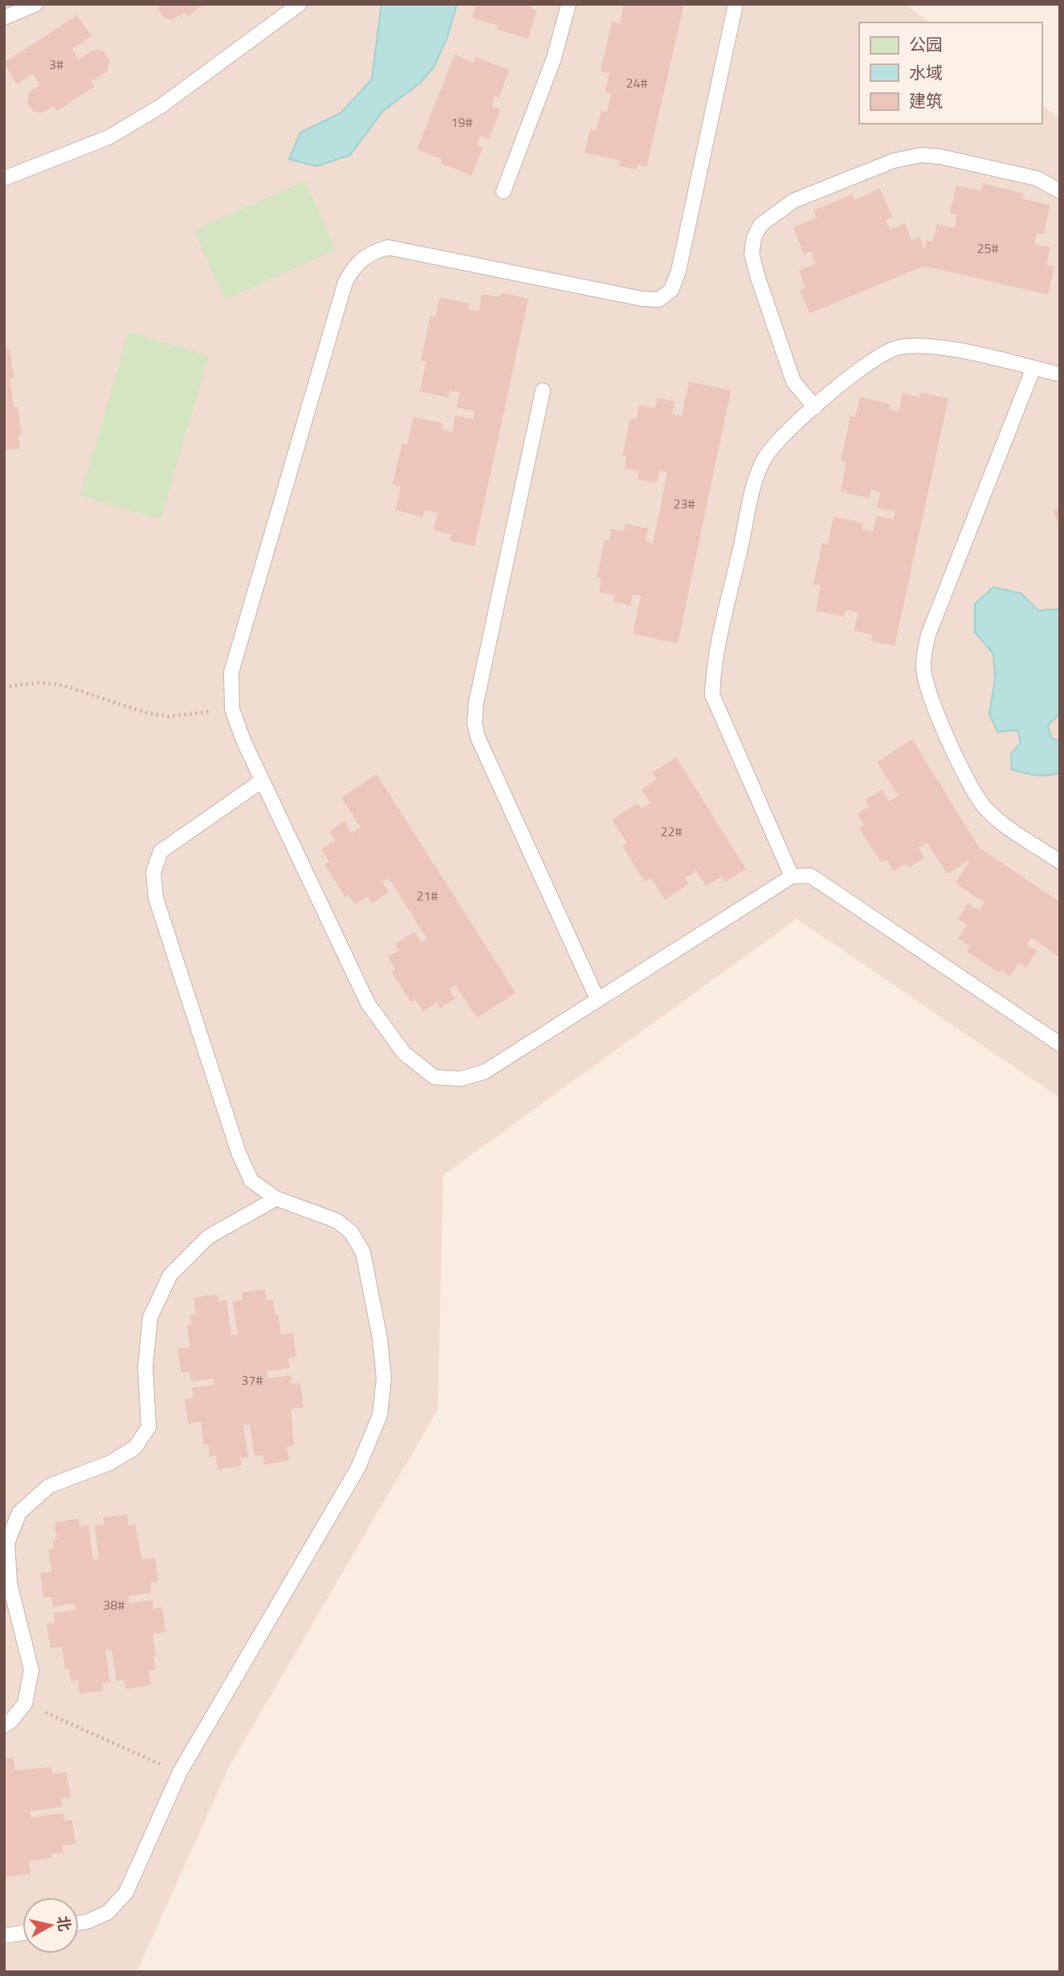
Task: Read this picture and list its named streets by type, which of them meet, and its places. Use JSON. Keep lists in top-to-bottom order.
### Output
{
  "house_numbers": [
    "3#",
    "24#",
    "19#",
    "25#",
    "23#",
    "22#",
    "21#",
    "37#",
    "38#"
  ],
  "legend": ["公园", "水域", "建筑"],
  "north": "right"
}
